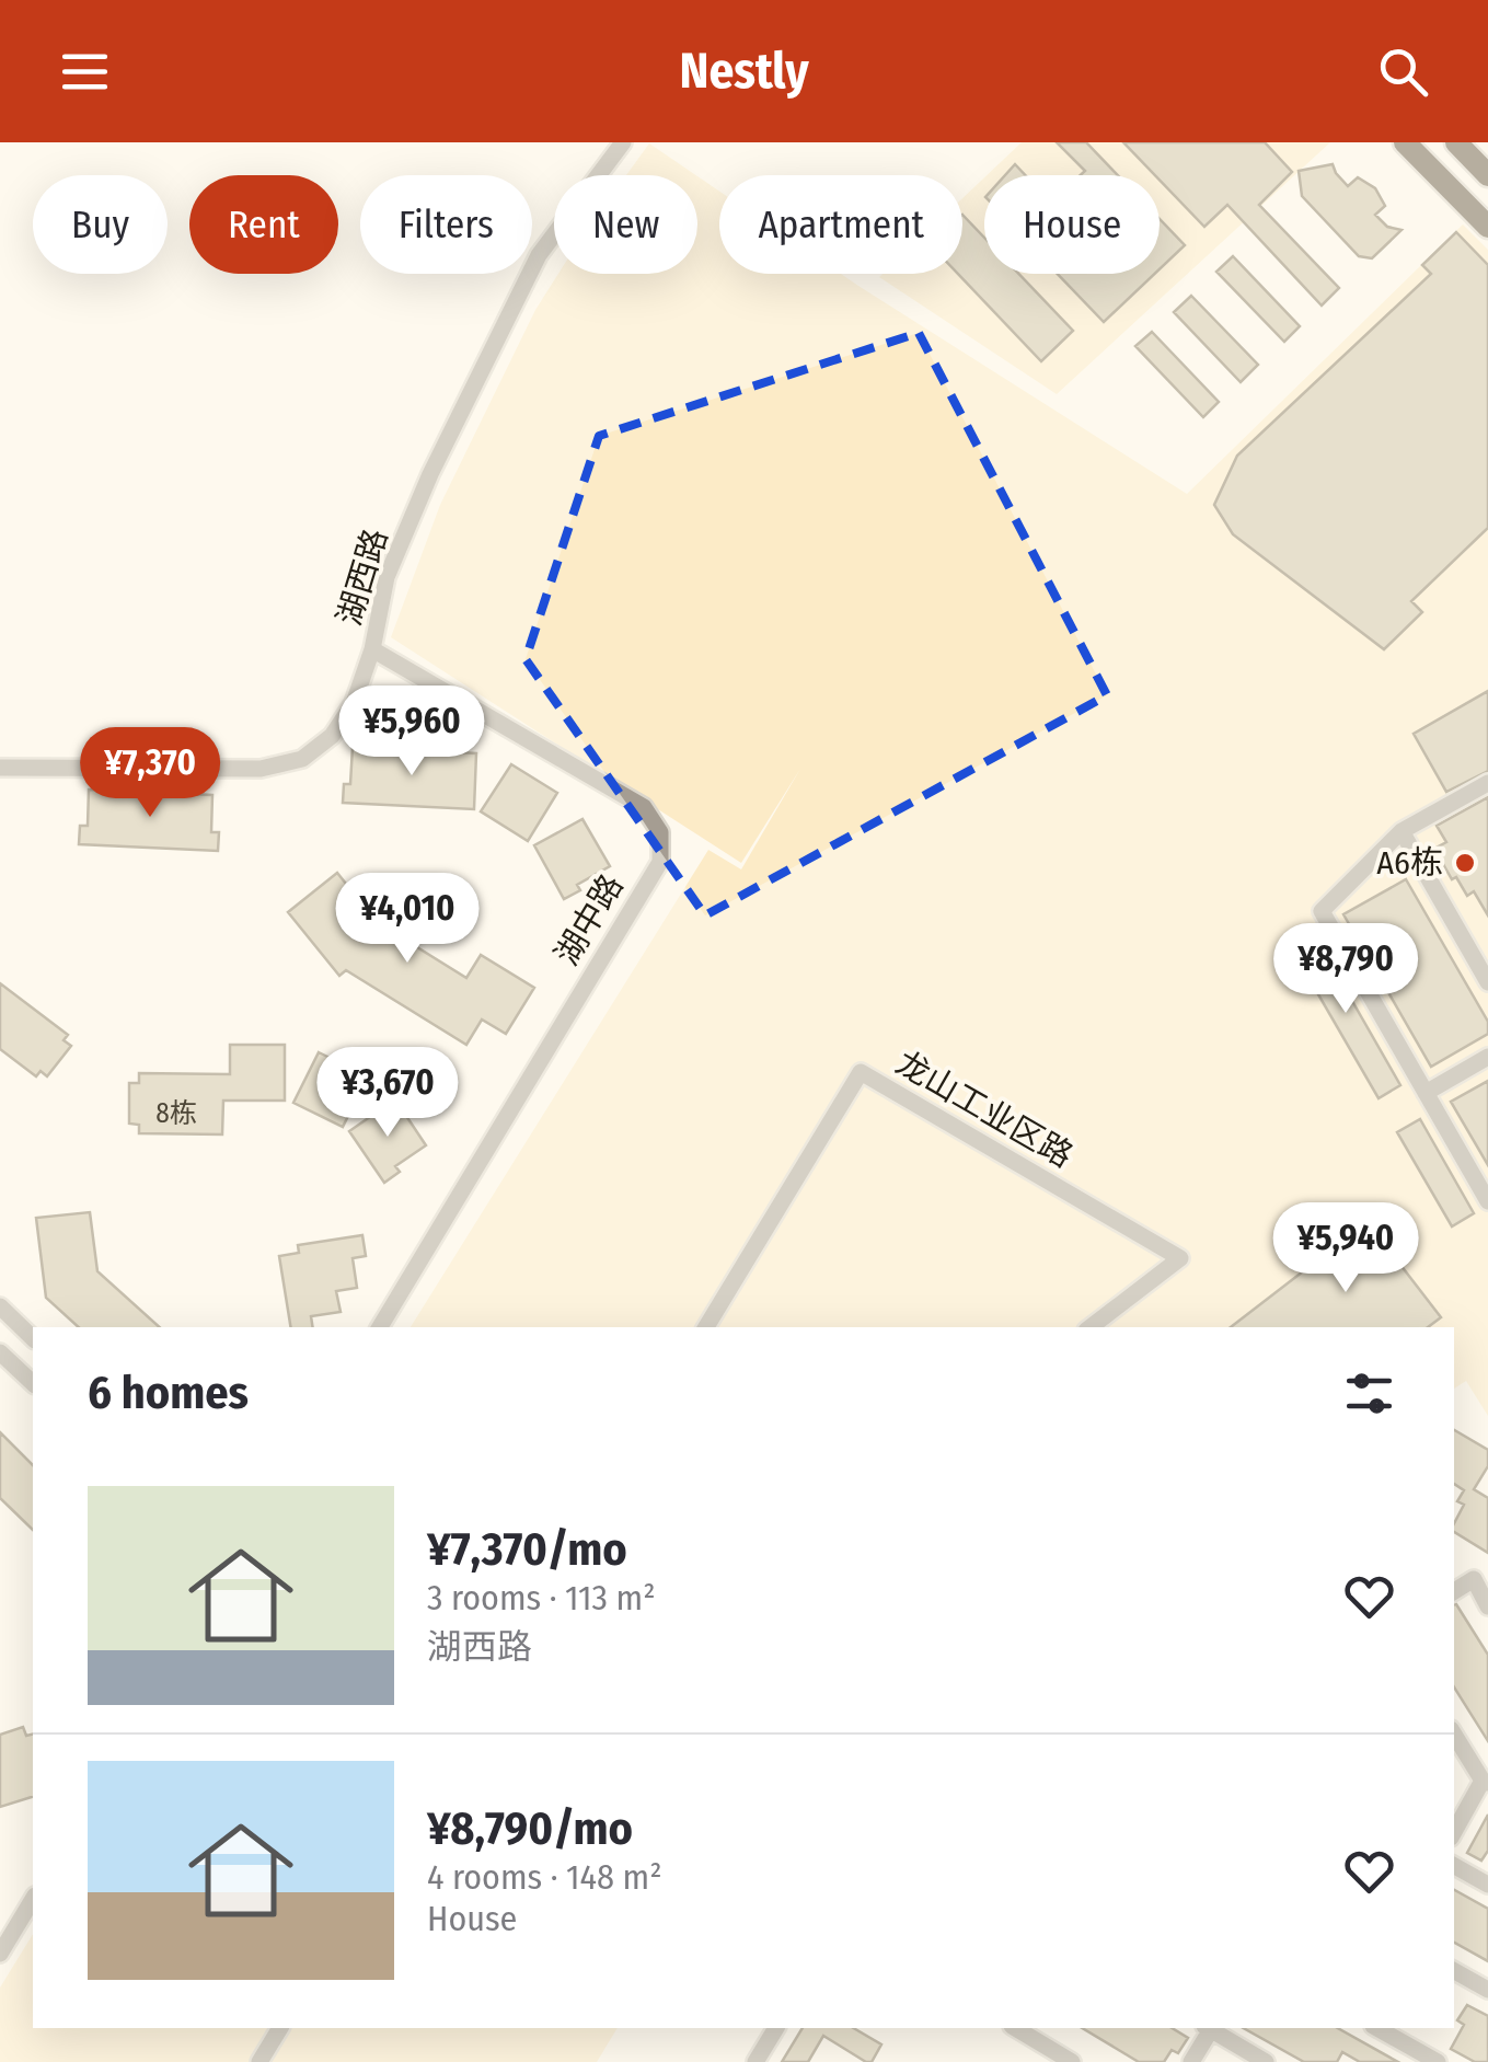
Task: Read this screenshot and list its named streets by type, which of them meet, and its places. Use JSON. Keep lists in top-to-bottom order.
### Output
{
  "streets": {
    "street": ["湖西路", "湖中路", "龙山工业区路"]
  },
  "crossings": [
    ["湖西路", "湖中路"]
  ],
  "places": ["A6栋"],
  "house_numbers": ["8栋"],
  "page": {
    "header": "Nestly",
    "chip": [
      "Buy",
      "Rent",
      "Filters",
      "New",
      "Apartment",
      "House"
    ],
    "price": [
      "¥5,960",
      "¥7,370",
      "¥4,010",
      "¥8,790",
      "¥3,670",
      "¥5,940"
    ],
    "heading": "6 homes",
    "list": [
      {
        "name": "¥7,370/mo",
        "note": "3 rooms · 113 m² · 湖西路"
      },
      {
        "name": "¥8,790/mo",
        "note": "4 rooms · 148 m² · House"
      }
    ]
  }
}
